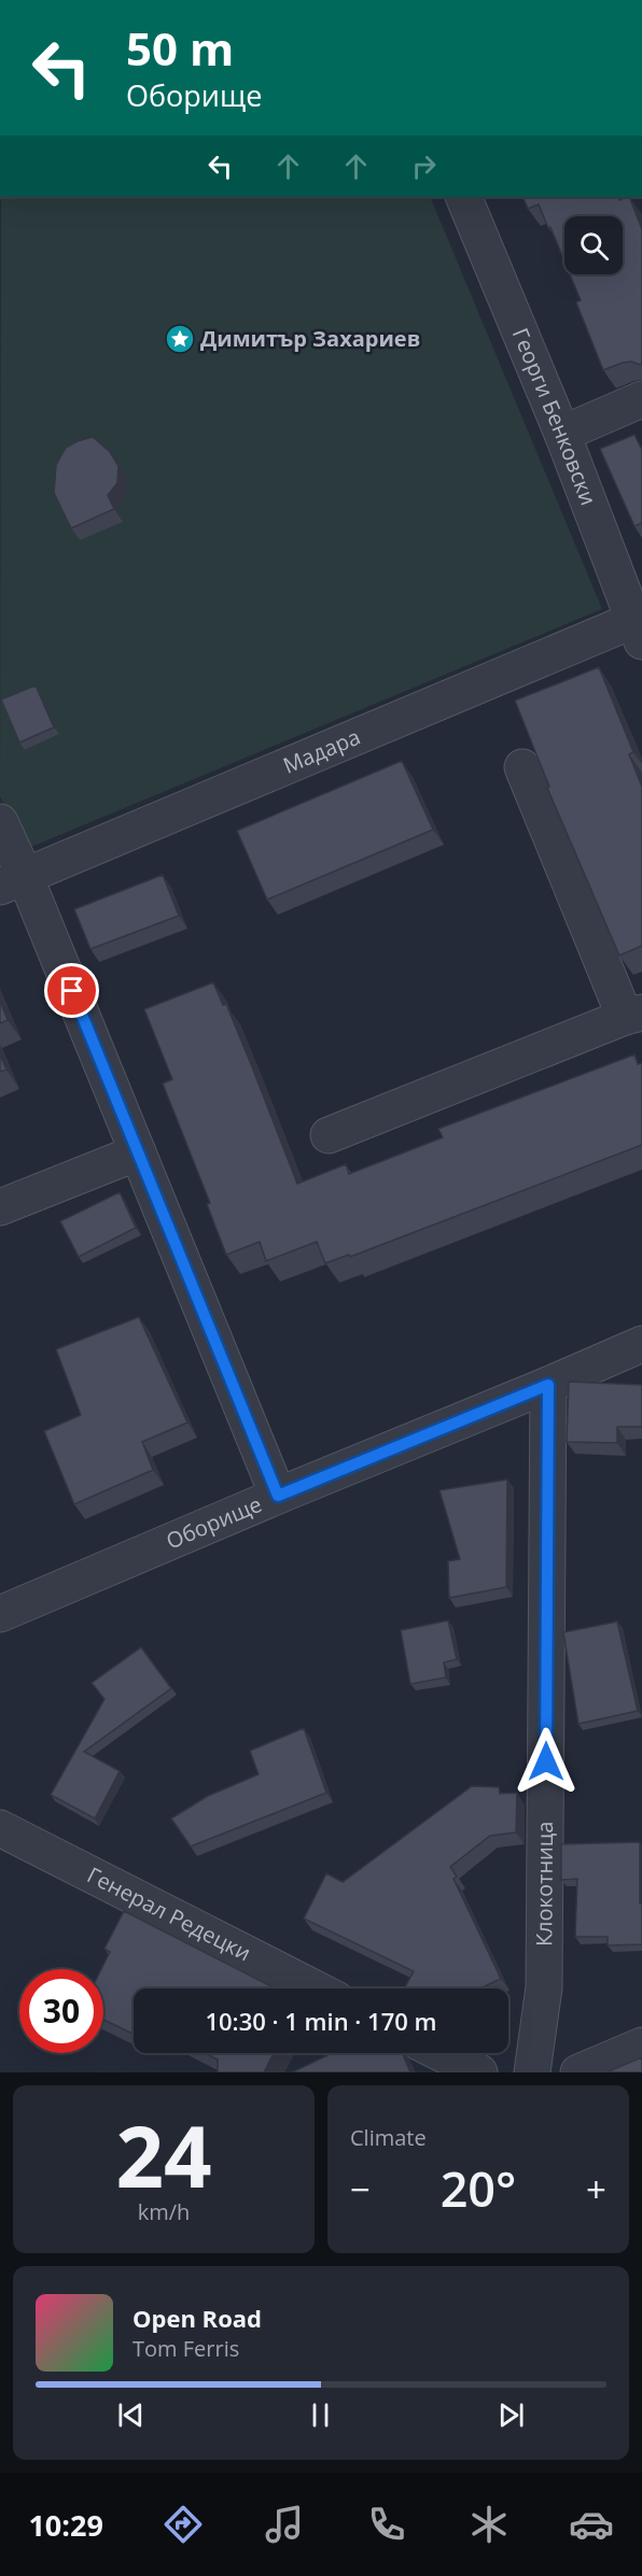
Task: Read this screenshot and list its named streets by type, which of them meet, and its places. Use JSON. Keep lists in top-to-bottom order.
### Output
{
  "streets": {
    "street": [
      "Георги Бенковски",
      "Мадара",
      "Оборище",
      "Клокотница",
      "Генерал Редецки"
    ]
  },
  "crossings": [
    ["Георги Бенковски", "Мадара"],
    ["Оборище", "Клокотница"]
  ],
  "places": {
    "place": ["Димитър Захариев"]
  },
  "page": {
    "turn": ["50 m", "Оборище"],
    "limit": "30",
    "trip": "10:30 · 1 min · 170 m",
    "tile": [
      ["24", "km/h"],
      "Climate"
    ],
    "heat": ["−", "20°", "+"],
    "song": ["Open Road", "Tom Ferris"],
    "tabs": "10:29"
  }
}
